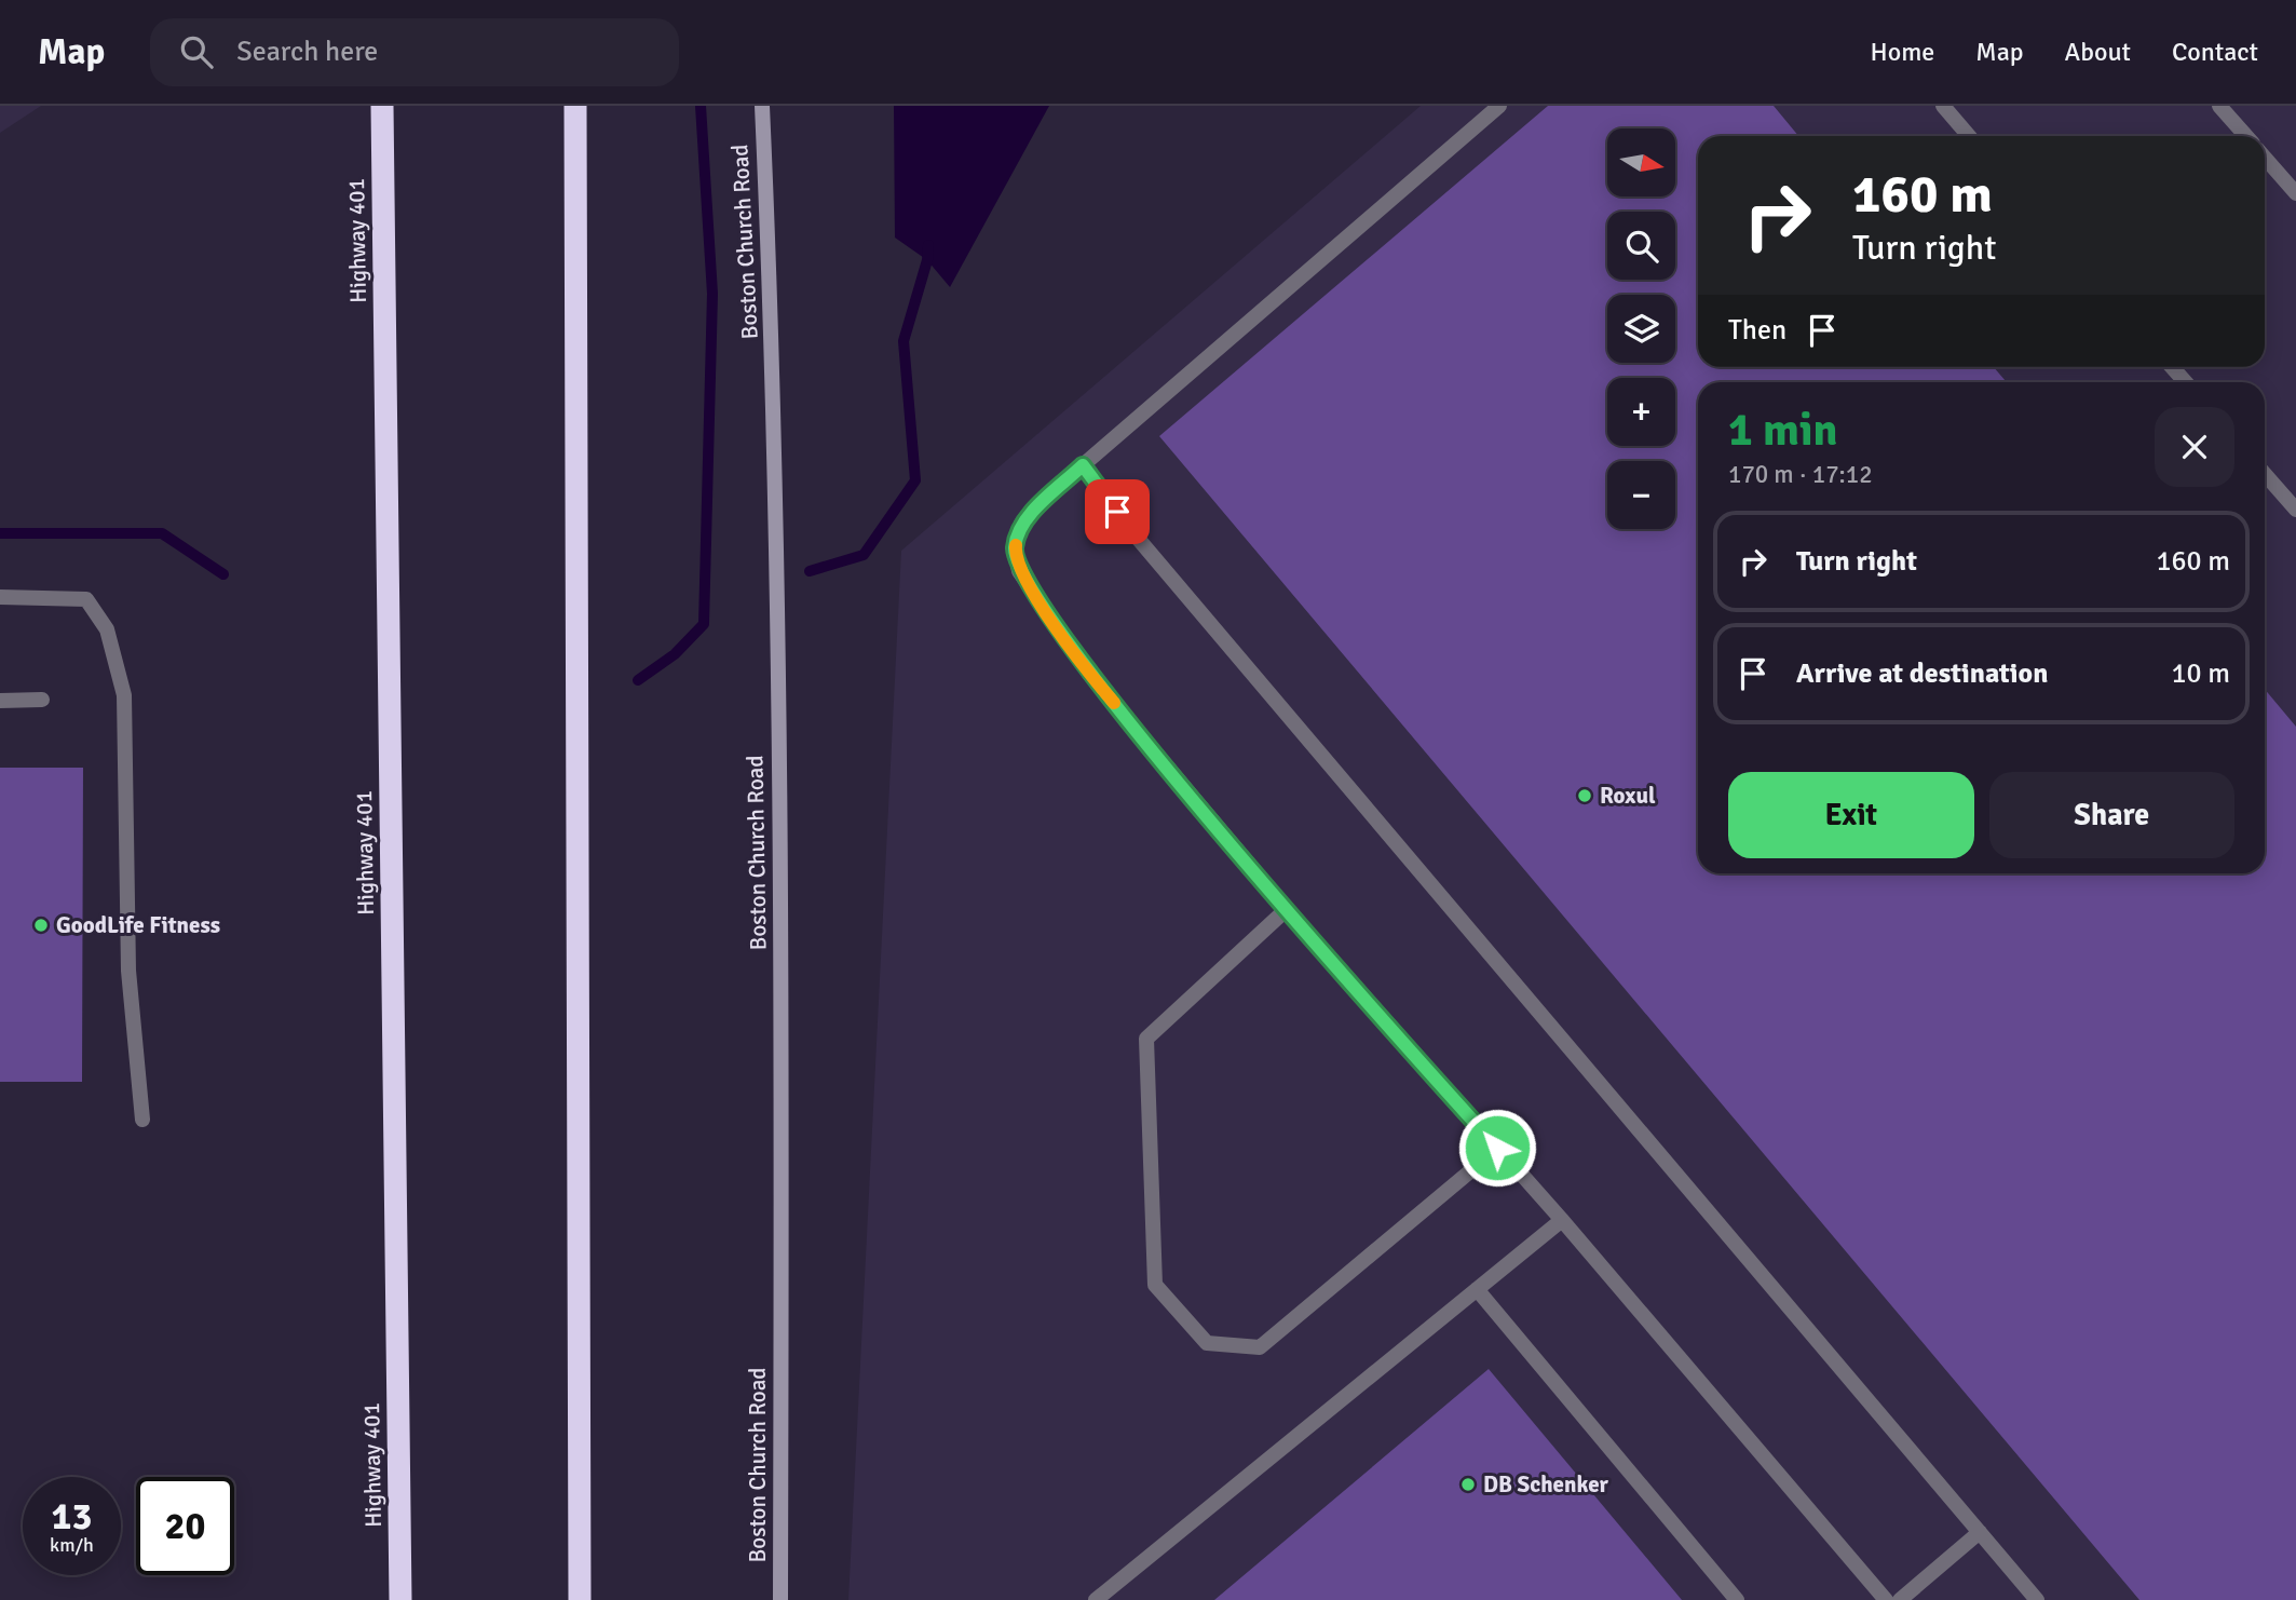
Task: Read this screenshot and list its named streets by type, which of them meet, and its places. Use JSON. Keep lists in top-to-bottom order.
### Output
{
  "streets": {
    "highway": ["Highway 401"],
    "street": ["Boston Church Road"]
  },
  "places": ["Roxul", "GoodLife Fitness", "DB Schenker"],
  "north": "right",
  "page": {
    "header": "Map",
    "search": "Search here",
    "nav": [
      "Home",
      "Map",
      "About",
      "Contact"
    ],
    "map_buttons": ["+", "−"],
    "turn": ["160 m", "Turn right"],
    "then": "Then",
    "heading": ["1 min", "170 m · 17:12"],
    "list": [
      {
        "name": "Turn right",
        "value": "160 m"
      },
      {
        "name": "Arrive at destination",
        "value": "10 m"
      }
    ],
    "buttons": ["Exit", "Share"],
    "speed": "13 km/h",
    "limit": "20"
  }
}
